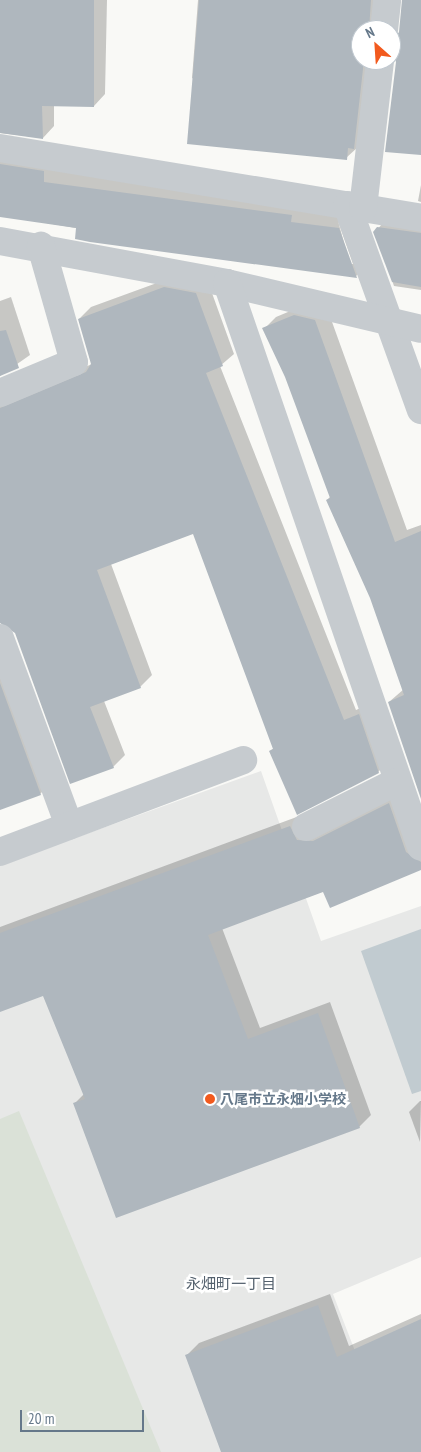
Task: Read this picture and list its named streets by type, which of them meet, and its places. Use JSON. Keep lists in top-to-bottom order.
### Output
{
  "districts": ["永畑町一丁目"],
  "places": ["八尾市立永畑小学校"],
  "scale_bar": "20 m",
  "north": "top left"
}
